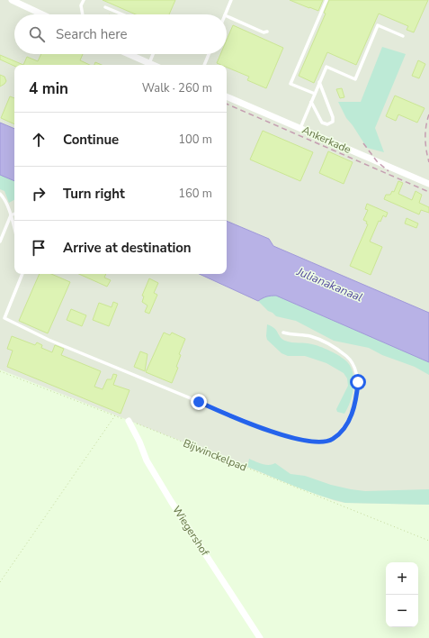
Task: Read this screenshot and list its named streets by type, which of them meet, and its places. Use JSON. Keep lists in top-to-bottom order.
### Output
{
  "streets": {
    "street": ["Ankerkade", "Wiegershof"],
    "path": ["Bijwinckelpad"]
  },
  "crossings": [
    ["Bijwinckelpad", "Wiegershof"]
  ],
  "water": ["Julianakanaal"],
  "page": {
    "search": "Search here",
    "heading": ["4 min", "Walk · 260 m"],
    "list": [
      ["Continue", "100 m"],
      ["Turn right", "160 m"],
      "Arrive at destination"
    ],
    "map_buttons": ["+", "−"]
  }
}
